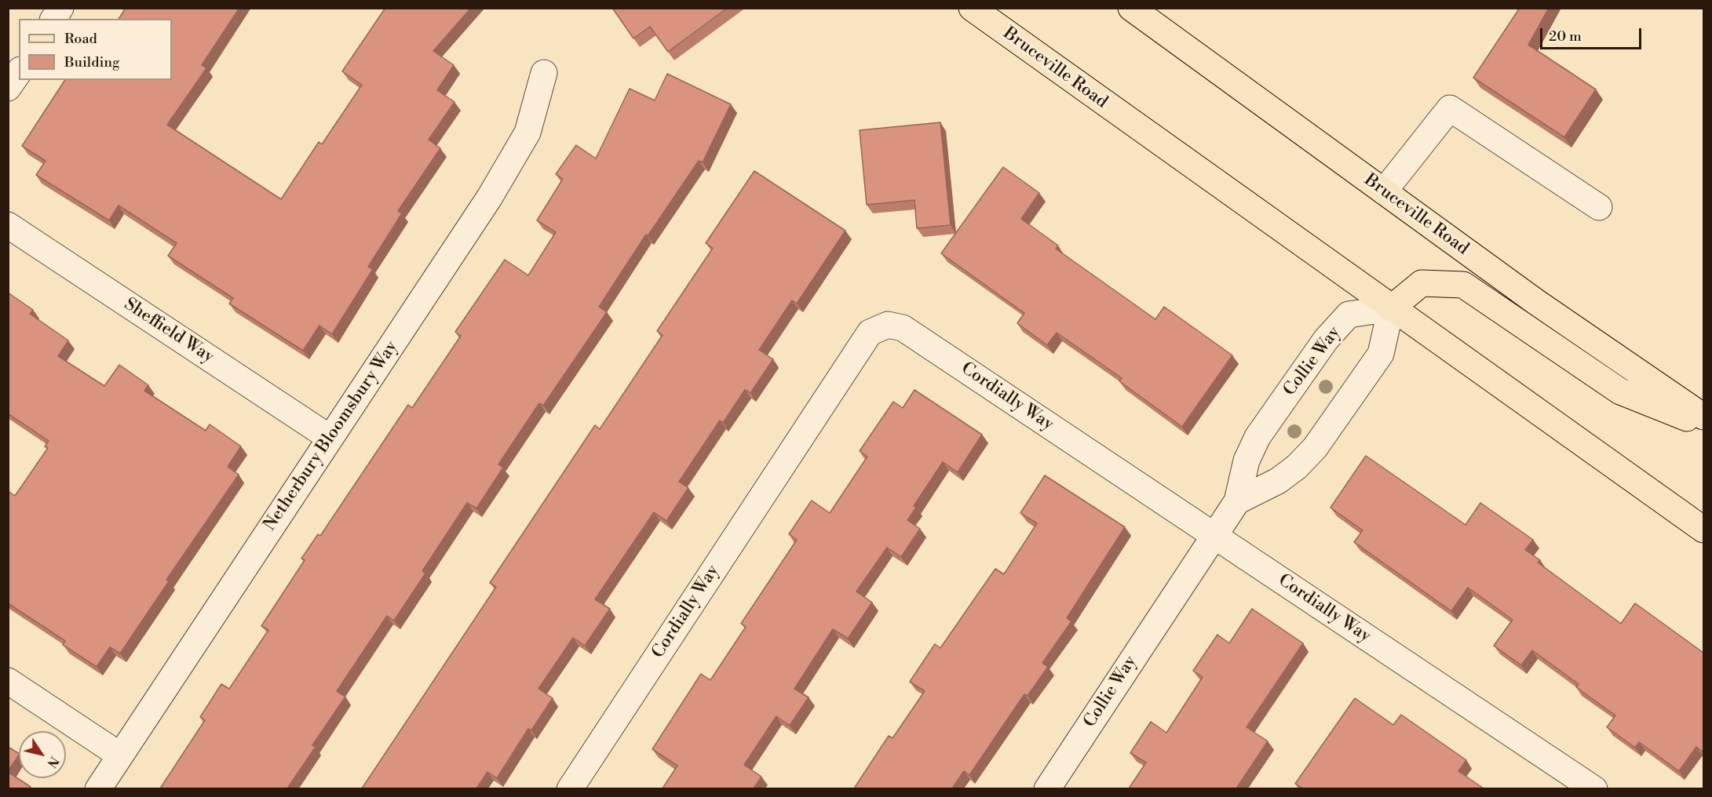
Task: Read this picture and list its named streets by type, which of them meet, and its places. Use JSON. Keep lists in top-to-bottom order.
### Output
{
  "streets": {
    "main road": ["Bruceville Road"],
    "street": [
      "Sheffield Way",
      "Collie Way",
      "Cordially Way",
      "Netherbury Bloomsbury Way"
    ]
  },
  "crossings": [
    ["Bruceville Road", "Collie Way"],
    ["Sheffield Way", "Netherbury Bloomsbury Way"],
    ["Collie Way", "Cordially Way"]
  ],
  "legend": ["Road", "Building"],
  "scale_bar": "20 m",
  "north": "bottom right"
}
